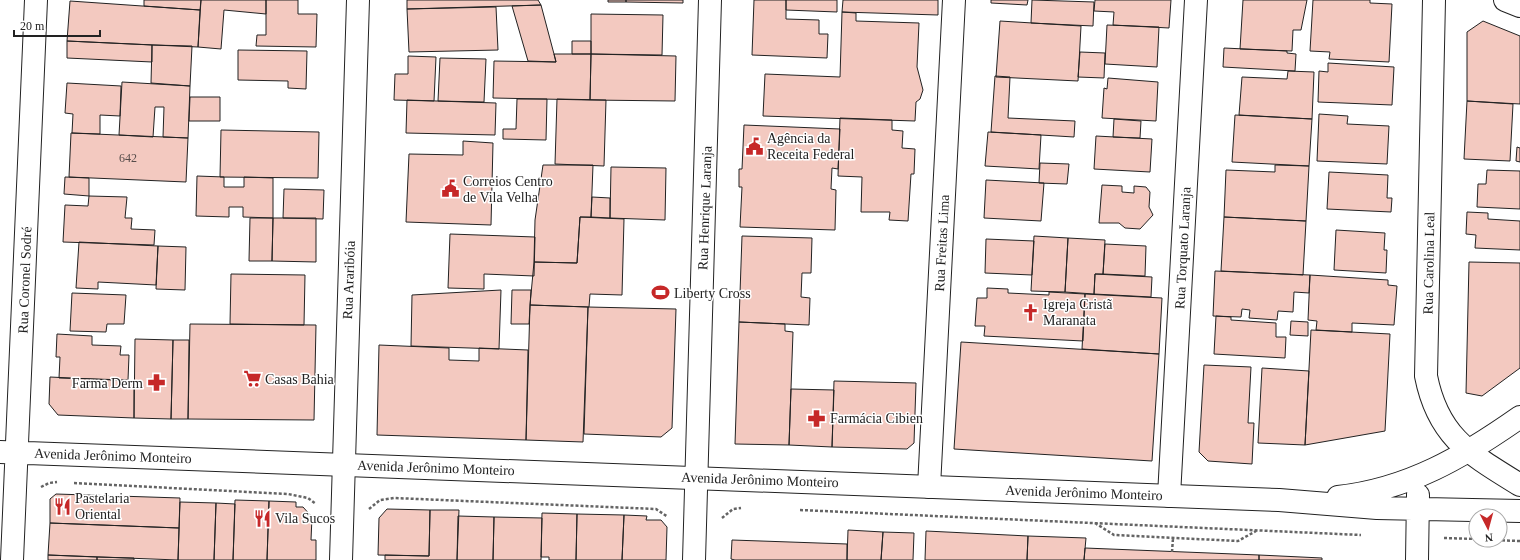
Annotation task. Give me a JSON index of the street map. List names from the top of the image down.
{
  "streets": {
    "street": [
      "Rua Henrique Laranja",
      "Rua Freitas Lima",
      "Rua Torquato Laranja",
      "Rua Carolina Leal",
      "Rua Coronel Sodré",
      "Rua Araribóia",
      "Avenida Jerônimo Monteiro"
    ]
  },
  "crossings": [
    ["Rua Henrique Laranja", "Avenida Jerônimo Monteiro"],
    ["Rua Freitas Lima", "Avenida Jerônimo Monteiro"],
    ["Rua Torquato Laranja", "Avenida Jerônimo Monteiro"],
    ["Rua Coronel Sodré", "Avenida Jerônimo Monteiro"],
    ["Rua Araribóia", "Avenida Jerônimo Monteiro"]
  ],
  "places": {
    "public building": ["Agência da Receita Federal", "Correios Centro de Vila Velha"],
    "sports": ["Liberty Cross"],
    "church": ["Igreja Cristã Maranata"],
    "supermarket": ["Casas Bahia"],
    "pharmacy": ["Farma Derm", "Farmácia Cibien"],
    "restaurant": ["Pastelaria Oriental", "Vila Sucos"]
  },
  "house_numbers": ["642"],
  "scale_bar": "20 m",
  "north": "bottom"
}
